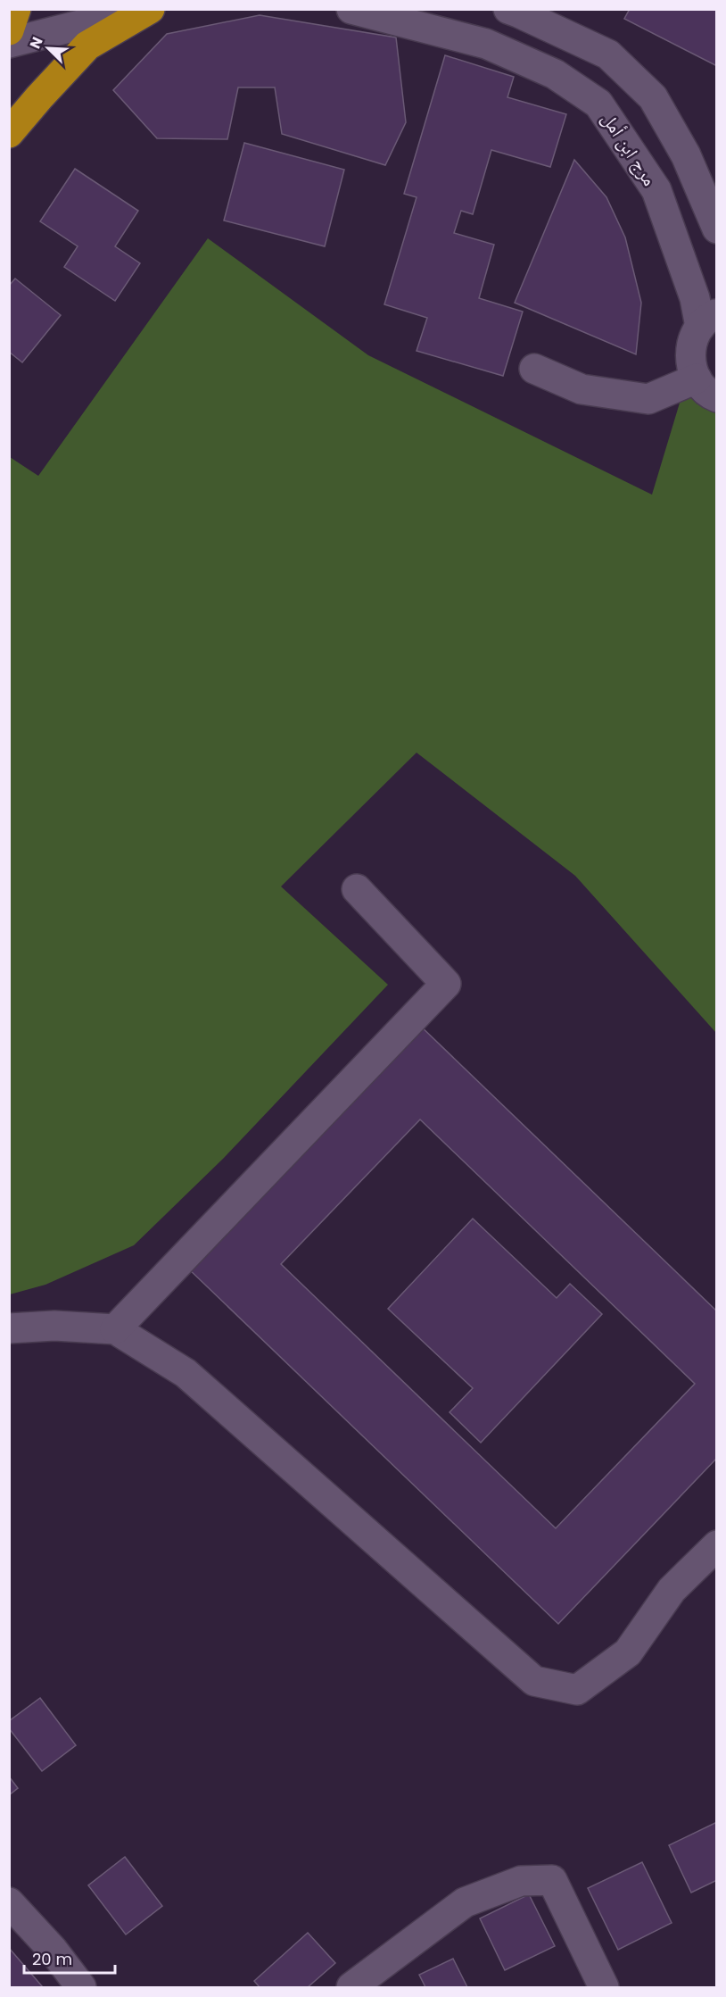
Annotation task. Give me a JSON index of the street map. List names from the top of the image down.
{
  "streets": {
    "street": ["مرج ابن أمل"]
  },
  "scale_bar": "20 m",
  "north": "top left"
}
